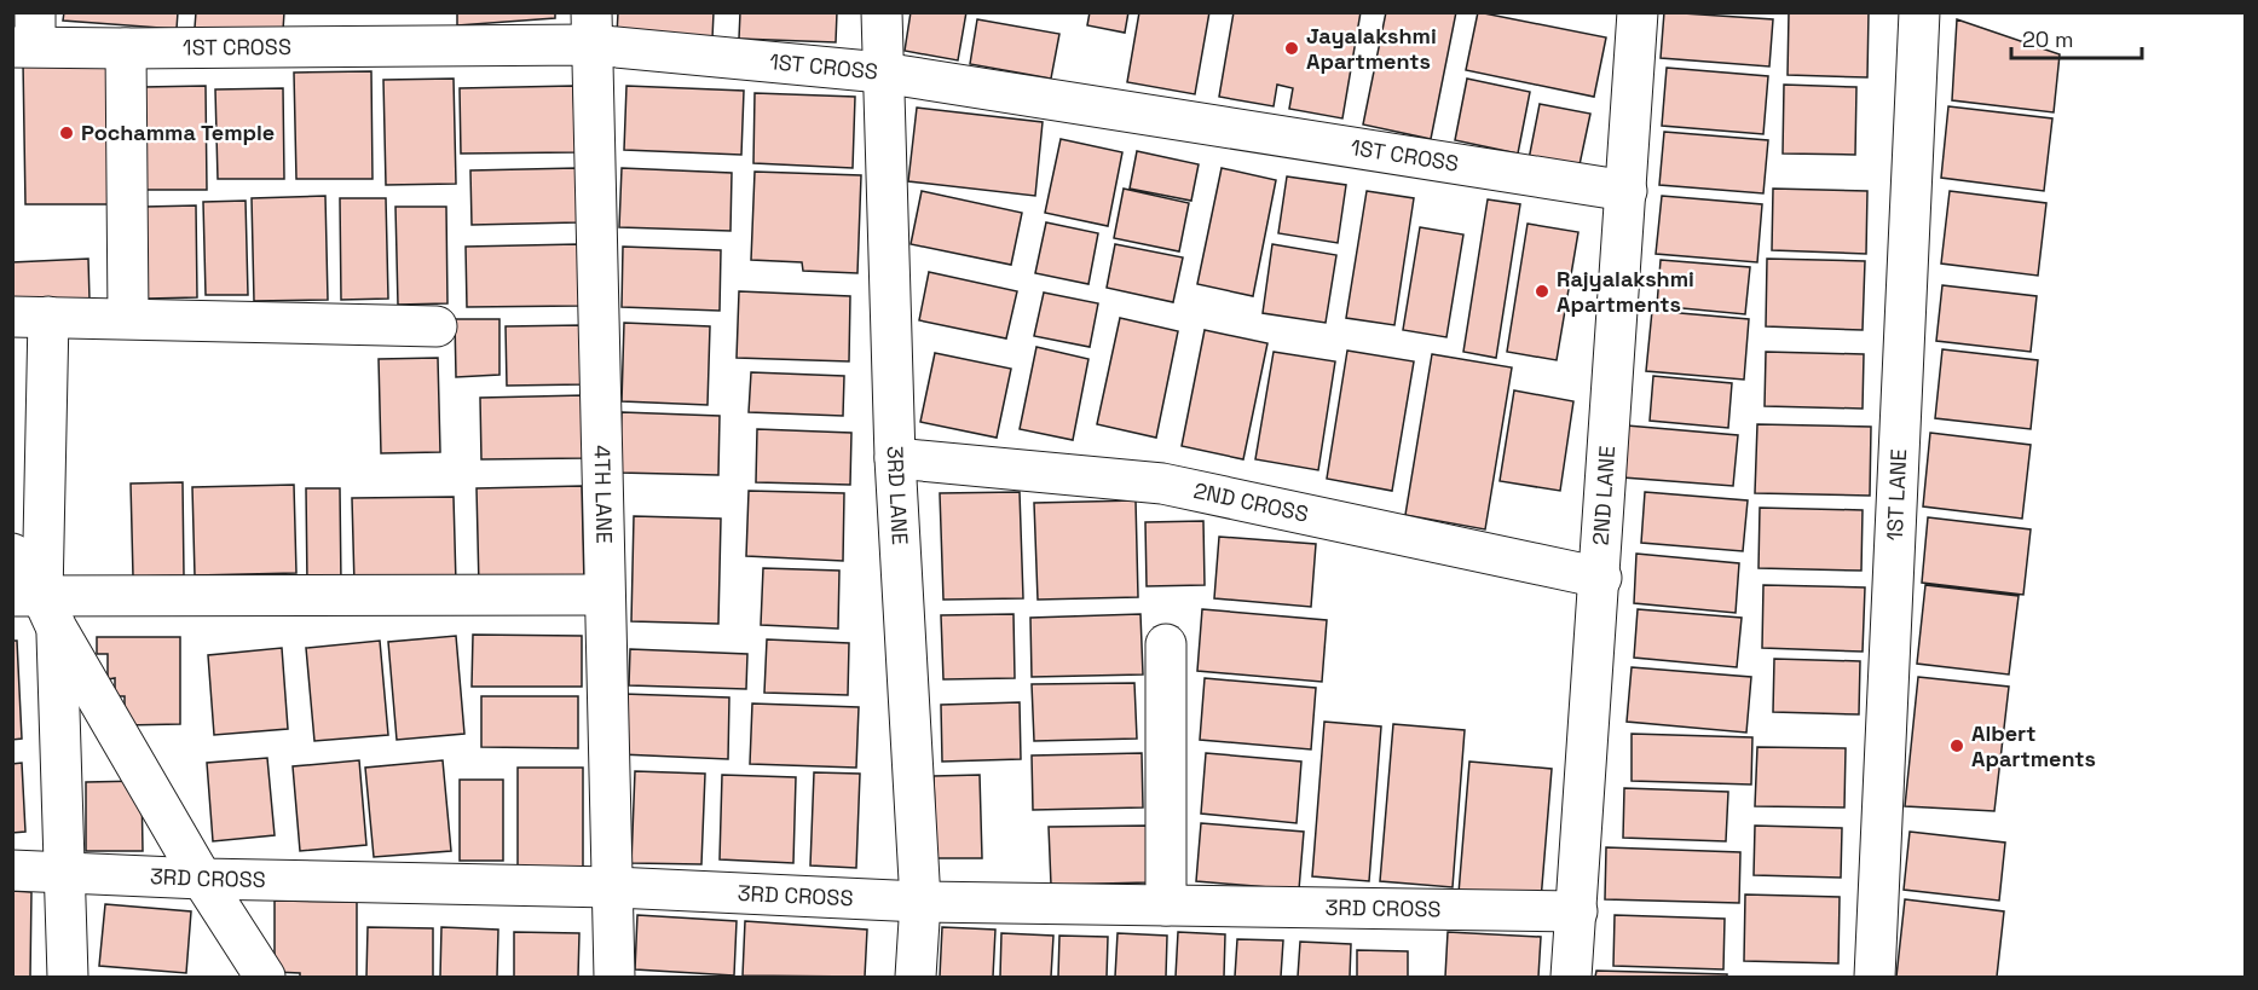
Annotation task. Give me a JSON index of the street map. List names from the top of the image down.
{
  "streets": {
    "street": [
      "1ST CROSS",
      "4TH LANE",
      "3RD LANE",
      "2ND LANE",
      "1ST LANE",
      "2ND CROSS",
      "3RD CROSS"
    ]
  },
  "crossings": [
    ["1ST CROSS", "4TH LANE"],
    ["1ST CROSS", "3RD LANE"],
    ["1ST CROSS", "2ND LANE"],
    ["4TH LANE", "3RD CROSS"],
    ["3RD LANE", "2ND CROSS"],
    ["3RD LANE", "3RD CROSS"],
    ["2ND LANE", "2ND CROSS"],
    ["2ND LANE", "3RD CROSS"]
  ],
  "places": [
    "Jayalakshmi Apartments",
    "Pochamma Temple",
    "Rajyalakshmi Apartments",
    "Albert Apartments"
  ],
  "scale_bar": "20 m"
}
